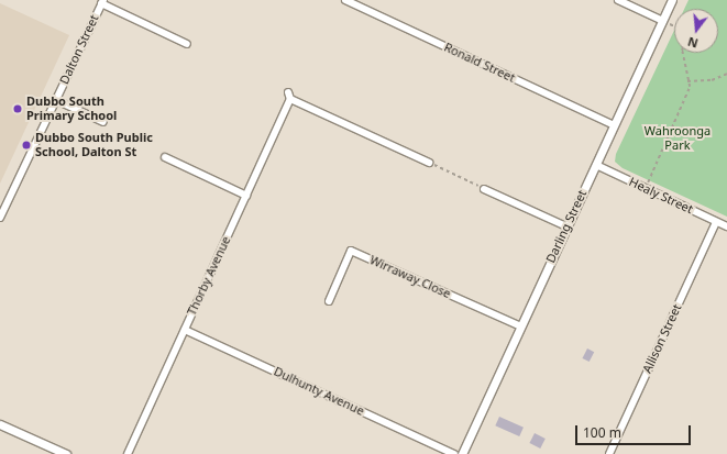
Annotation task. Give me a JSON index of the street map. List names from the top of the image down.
{
  "streets": {
    "street": [
      "Dalton Street",
      "Ronald Street",
      "Healy Street",
      "Darling Street",
      "Thorby Avenue",
      "Wirraway Close",
      "Allison Street",
      "Dulhunty Avenue"
    ]
  },
  "crossings": [
    ["Ronald Street", "Darling Street"],
    ["Healy Street", "Darling Street"],
    ["Healy Street", "Allison Street"],
    ["Darling Street", "Wirraway Close"],
    ["Thorby Avenue", "Dulhunty Avenue"]
  ],
  "parks": ["Wahroonga Park"],
  "places": ["Dubbo South Primary School", "Dubbo South Public School, Dalton St"],
  "scale_bar": "100 m",
  "north": "bottom"
}
